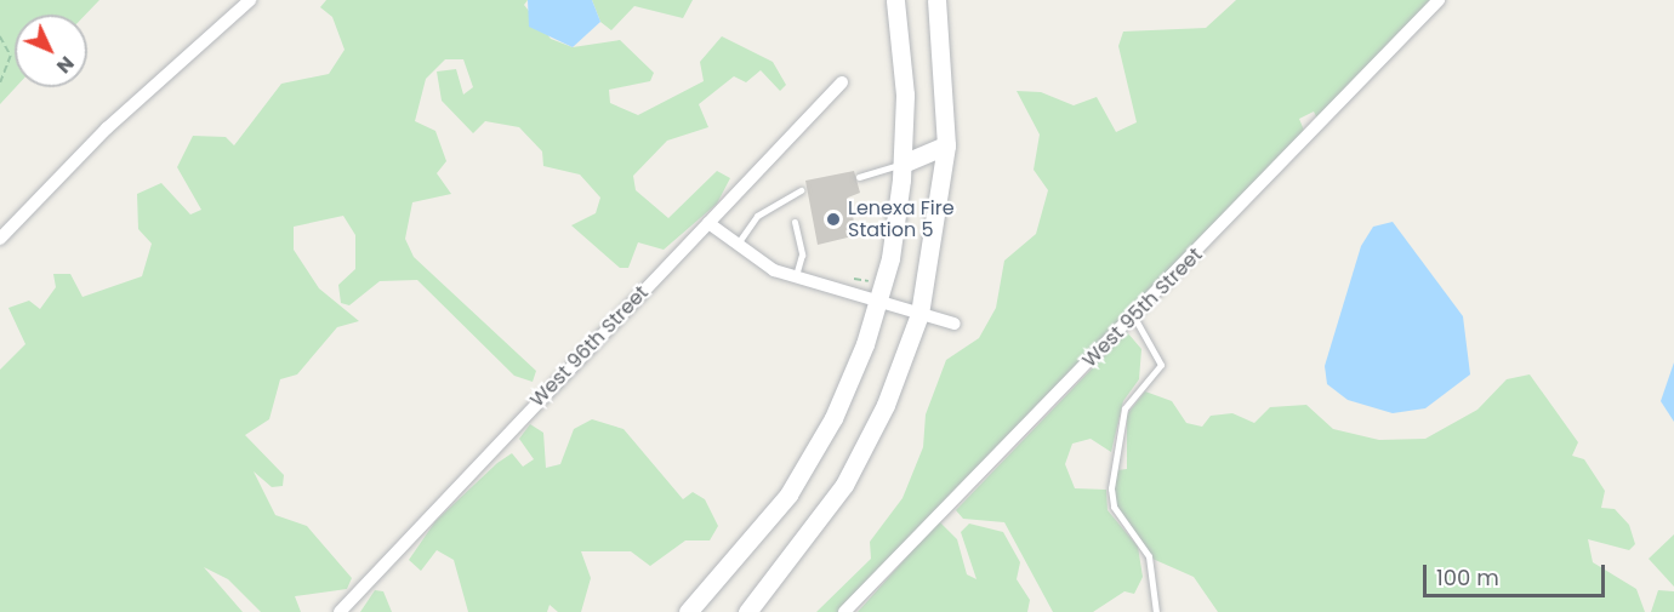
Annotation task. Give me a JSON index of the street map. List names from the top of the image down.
{
  "streets": {
    "street": ["West 95th Street", "West 96th Street"]
  },
  "places": ["Lenexa Fire Station 5"],
  "scale_bar": "100 m",
  "north": "bottom right"
}
